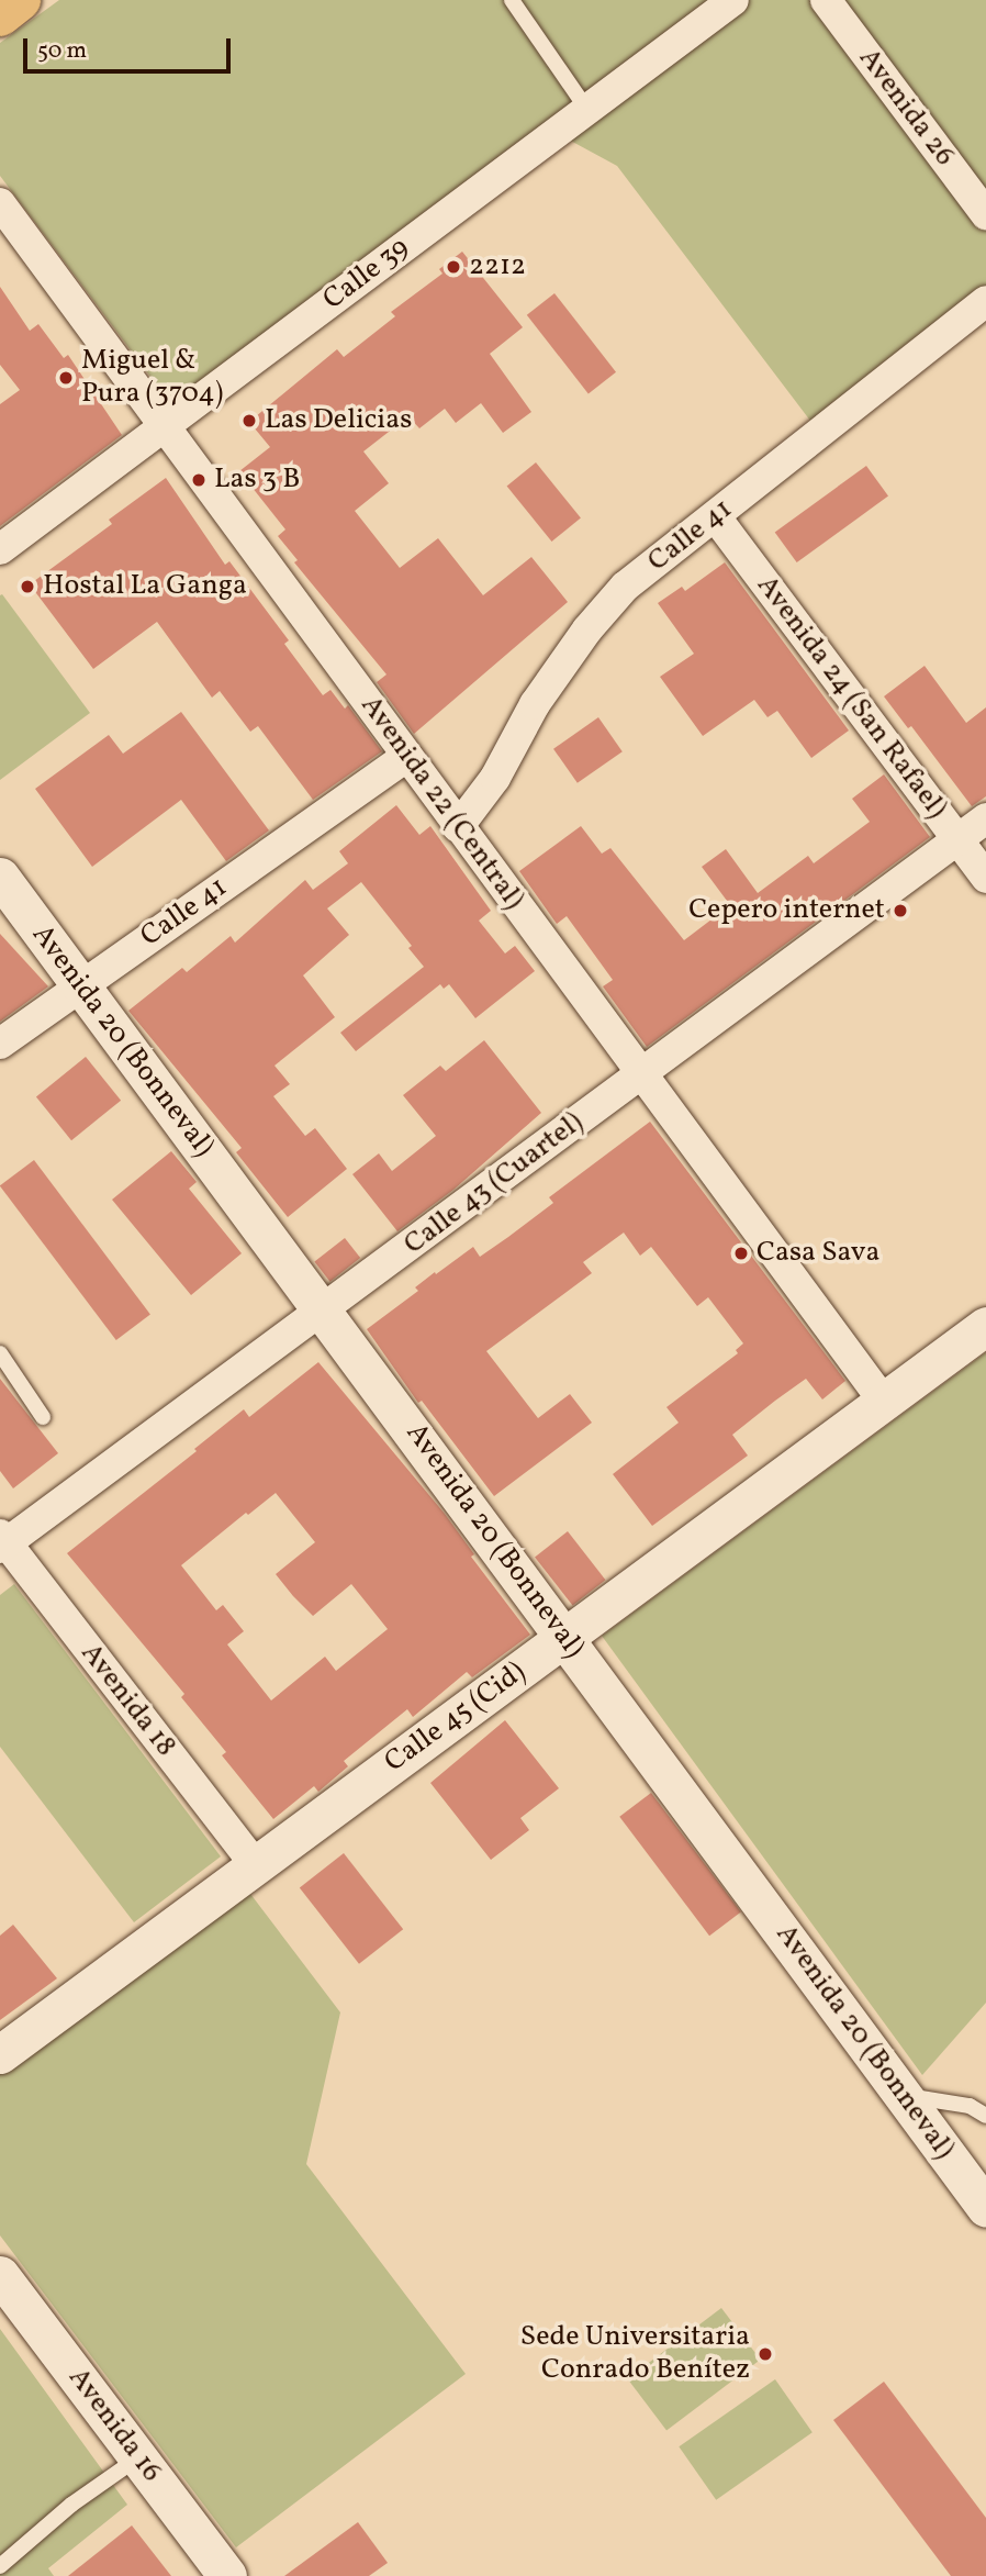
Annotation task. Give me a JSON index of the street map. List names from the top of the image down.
{
  "streets": {
    "street": [
      "Avenida 26",
      "Calle 39",
      "Calle 41",
      "Avenida 24 (San Rafael)",
      "Avenida 22 (Central)",
      "Avenida 20 (Bonneval)",
      "Calle 43 (Cuartel)",
      "Avenida 18",
      "Calle 45 (Cid)",
      "Avenida 16"
    ]
  },
  "crossings": [
    ["Calle 39", "Avenida 22 (Central)"],
    ["Calle 41", "Avenida 24 (San Rafael)"],
    ["Calle 41", "Avenida 22 (Central)"],
    ["Calle 41", "Avenida 20 (Bonneval)"],
    ["Avenida 24 (San Rafael)", "Calle 43 (Cuartel)"],
    ["Avenida 22 (Central)", "Calle 43 (Cuartel)"],
    ["Avenida 22 (Central)", "Calle 45 (Cid)"],
    ["Avenida 20 (Bonneval)", "Calle 43 (Cuartel)"],
    ["Avenida 20 (Bonneval)", "Calle 45 (Cid)"],
    ["Calle 43 (Cuartel)", "Avenida 18"],
    ["Avenida 18", "Calle 45 (Cid)"]
  ],
  "places": [
    "2212",
    "Miguel & Pura (3704)",
    "Las Delicias",
    "Las 3 B",
    "Hostal La Ganga",
    "Cepero internet",
    "Casa Sava",
    "Sede Universitaria Conrado Benítez"
  ],
  "scale_bar": "50 m"
}
